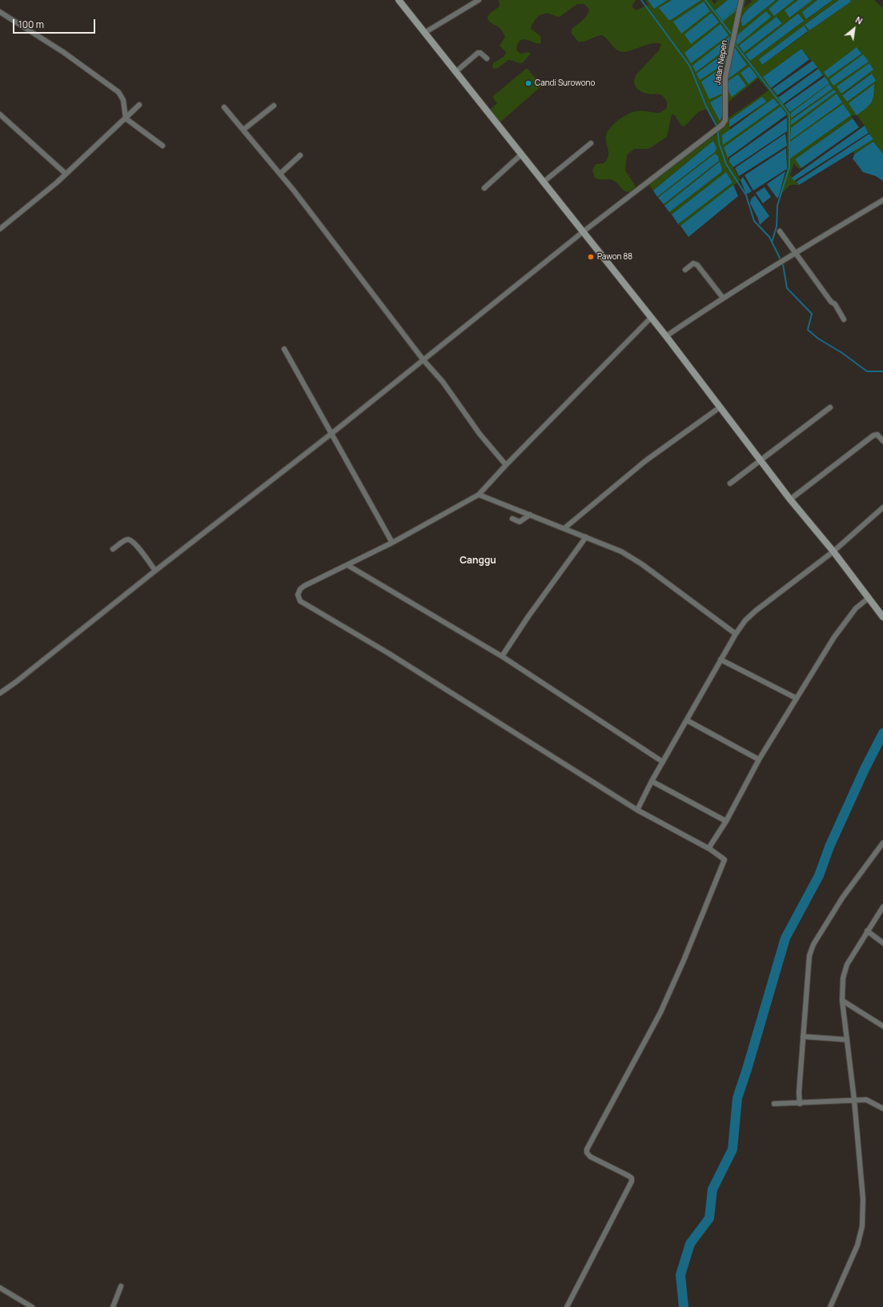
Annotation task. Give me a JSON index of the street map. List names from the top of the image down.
{
  "streets": {
    "street": ["Jalan Nepen"]
  },
  "districts": ["Canggu"],
  "places": ["Candi Surowono", "Pawon 88"],
  "scale_bar": "100 m",
  "north": "top right"
}
